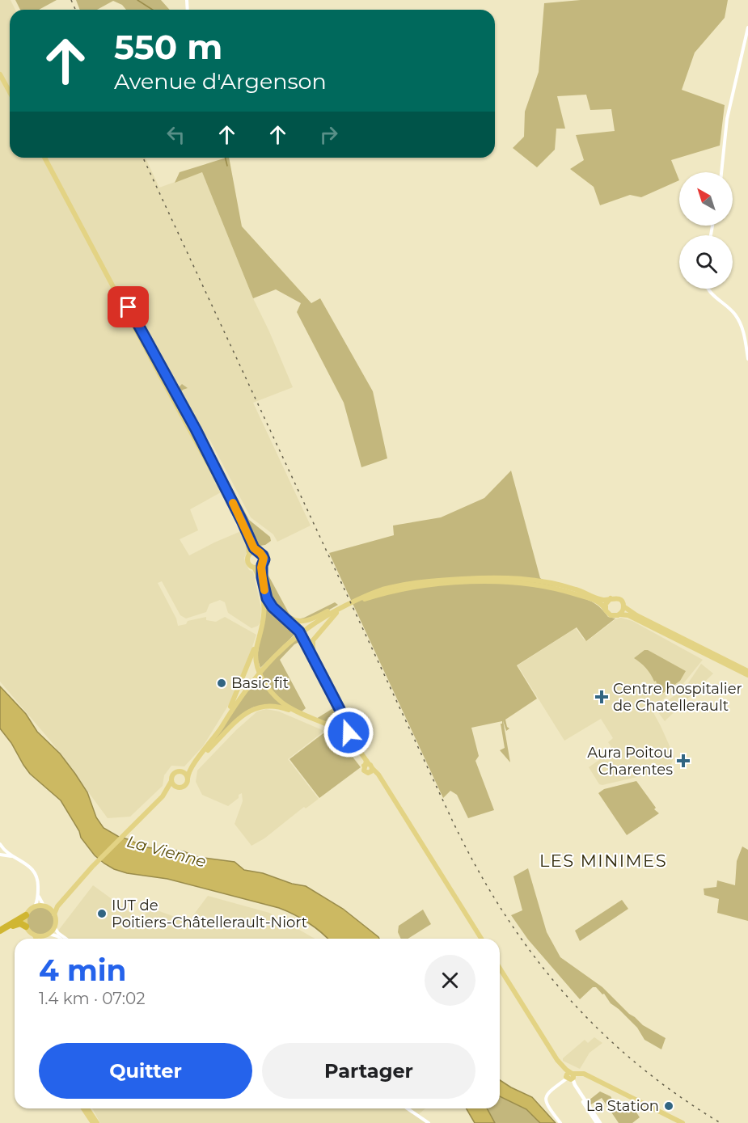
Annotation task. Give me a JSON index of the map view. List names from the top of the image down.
{
  "districts": ["LES MINIMES"],
  "water": ["La Vienne"],
  "places": {
    "other": ["Basic fit", "IUT de Poitiers-Châtellerault-Niort", "La Station"],
    "health": ["Centre hospitalier de Chatellerault", "Aura Poitou Charentes"]
  },
  "north": "top left",
  "page": {
    "turn": ["550 m", "Avenue d'Argenson"],
    "heading": ["4 min", "1.4 km · 07:02"],
    "buttons": ["Quitter", "Partager"]
  }
}
